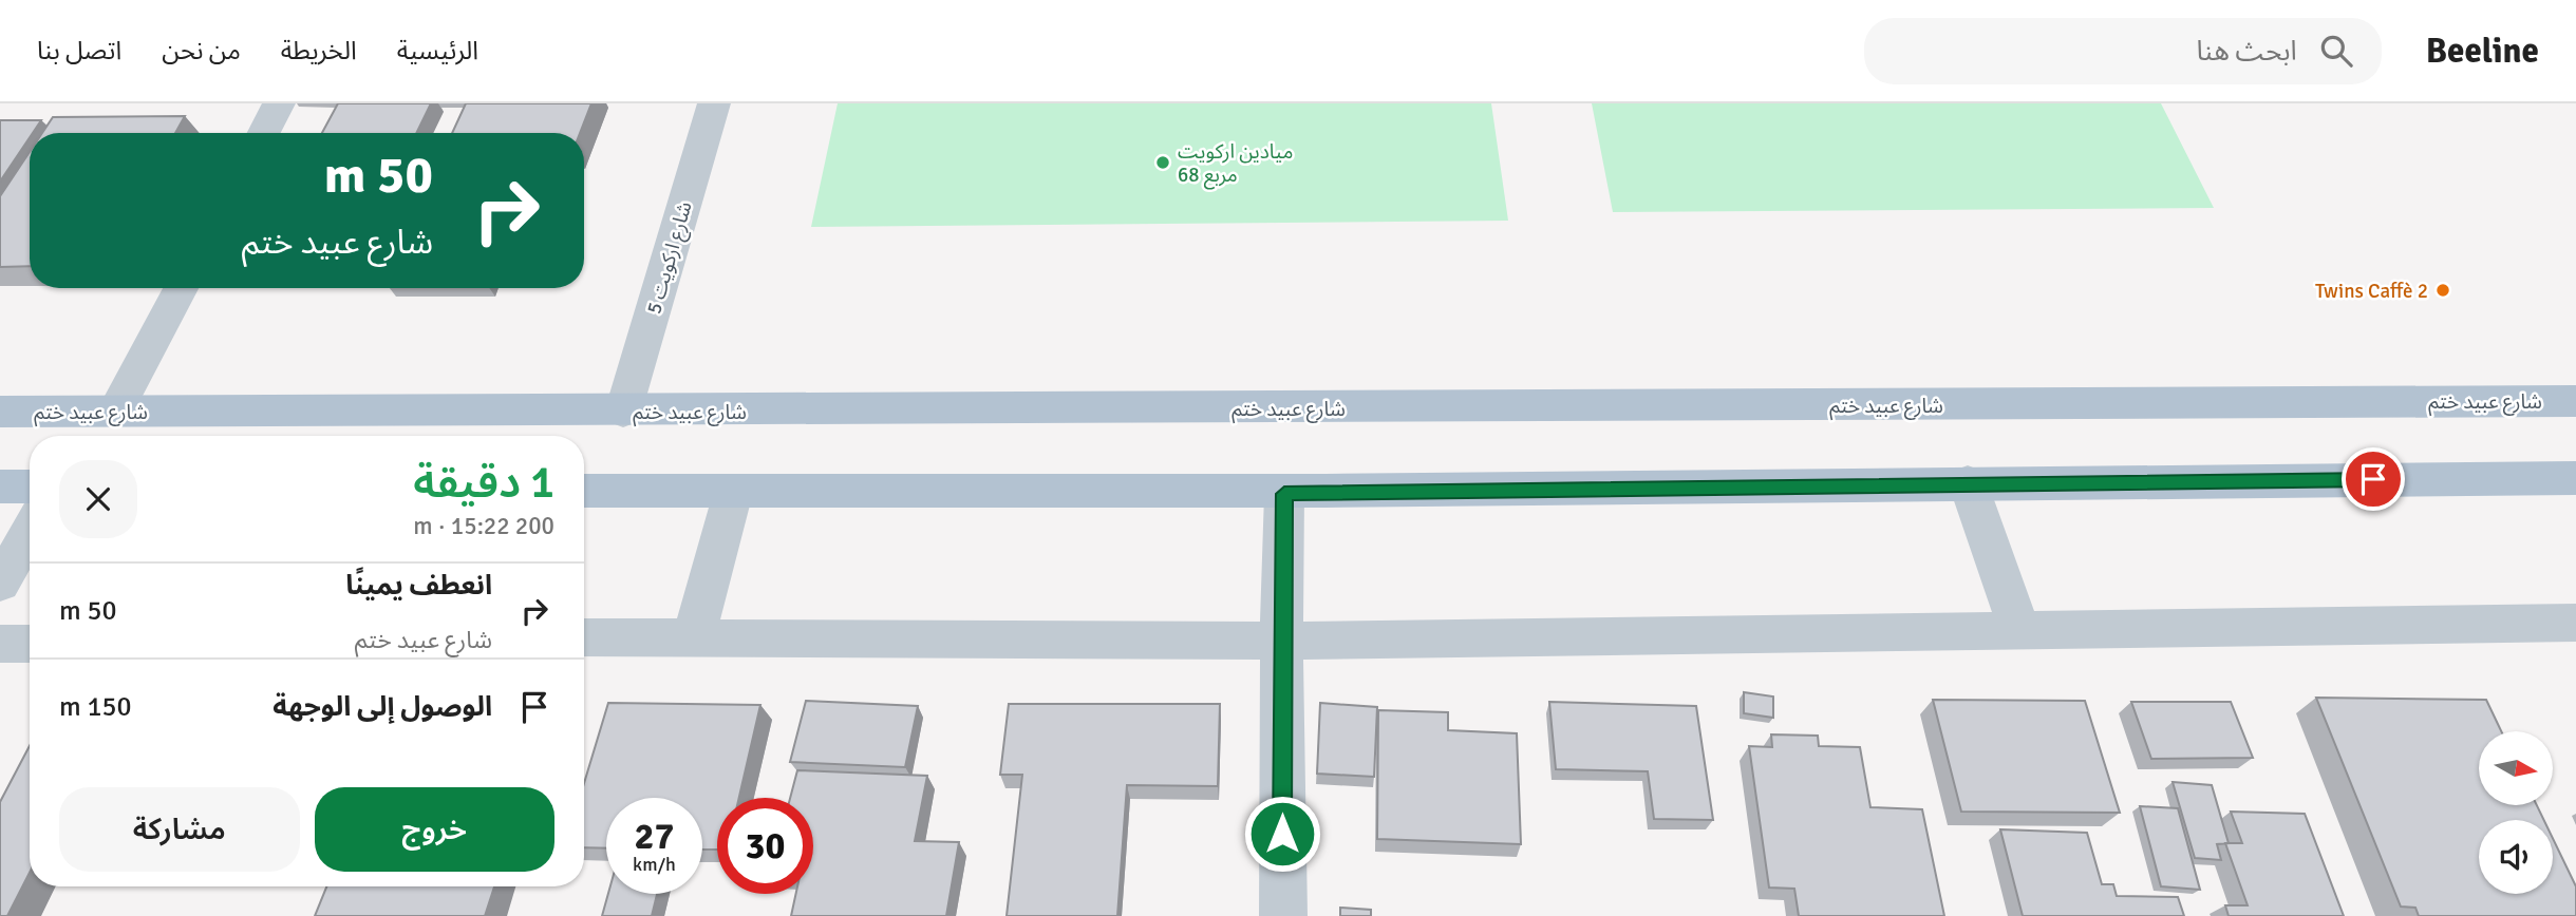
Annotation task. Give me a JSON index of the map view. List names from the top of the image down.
{
  "streets": {
    "main road": ["شارع عبيد ختم"],
    "street": ["شارع اركويت 5"]
  },
  "crossings": [
    ["شارع اركويت 5", "شارع عبيد ختم"]
  ],
  "places": ["ميادين اركويت مربع 68", "Twins Caffè 2"],
  "north": "right",
  "page": {
    "header": "Beeline",
    "search": "ابحث هنا",
    "nav": [
      "الرئيسية",
      "الخريطة",
      "من نحن",
      "اتصل بنا"
    ],
    "turn": ["50 m", "شارع عبيد ختم"],
    "heading": ["1 دقيقة", "200 m · 15:22"],
    "list": [
      {
        "name": "انعطف يمينًا",
        "note": "شارع عبيد ختم",
        "value": "50 m"
      },
      {
        "name": "الوصول إلى الوجهة",
        "value": "150 m"
      }
    ],
    "buttons": ["خروج", "مشاركة"],
    "speed": "27 km/h",
    "limit": "30"
  }
}
